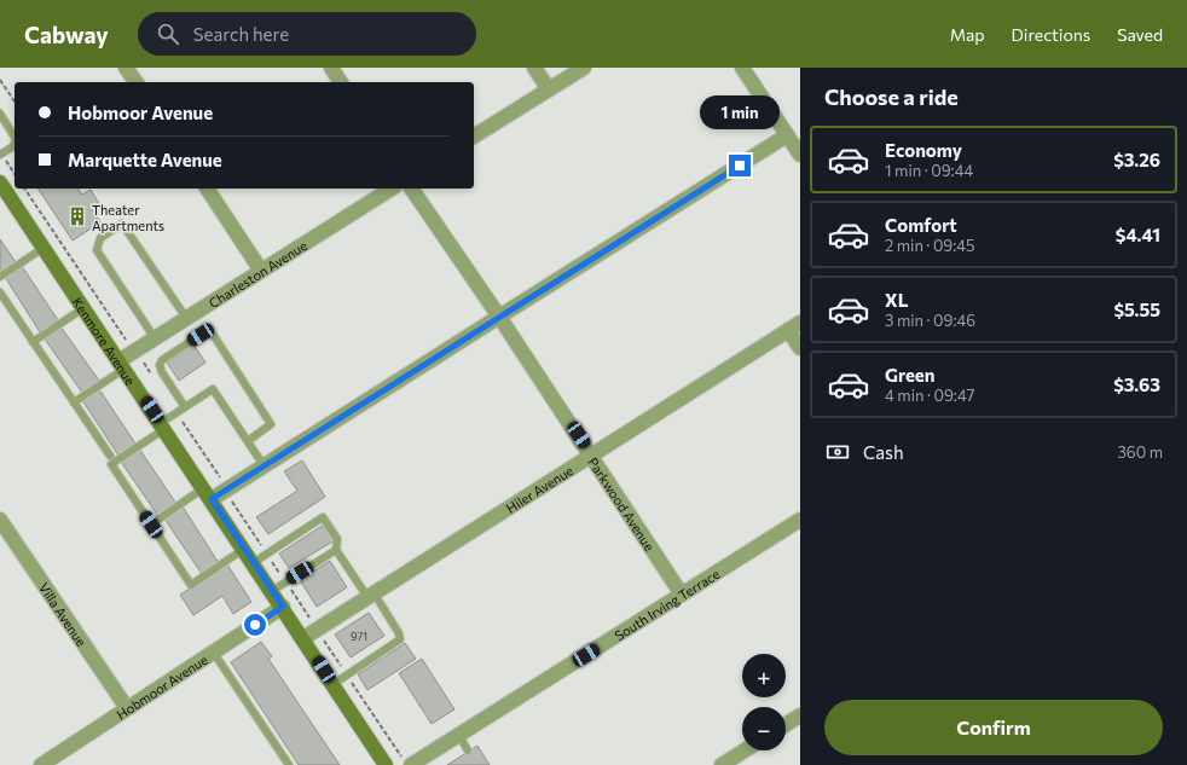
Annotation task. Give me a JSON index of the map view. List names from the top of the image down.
{
  "streets": {
    "main road": ["Kenmore Avenue"],
    "street": [
      "Charleston Avenue",
      "Hiler Avenue",
      "Parkwood Avenue",
      "South Irving Terrace",
      "Villa Avenue",
      "Hobmoor Avenue"
    ]
  },
  "crossings": [
    ["Charleston Avenue", "Kenmore Avenue"],
    ["Kenmore Avenue", "Hiler Avenue"],
    ["Kenmore Avenue", "Hobmoor Avenue"],
    ["Hiler Avenue", "Parkwood Avenue"],
    ["Parkwood Avenue", "South Irving Terrace"],
    ["Villa Avenue", "Hobmoor Avenue"]
  ],
  "places": {
    "building": ["Theater Apartments"]
  },
  "house_numbers": ["971"],
  "page": {
    "header": "Cabway",
    "search": "Search here",
    "nav": ["Map", "Directions", "Saved"],
    "heading": "Choose a ride",
    "banner": ["Hobmoor Avenue", "Marquette Avenue"],
    "bubble": "1 min",
    "list": [
      {
        "name": "Economy",
        "note": "1 min · 09:44",
        "value": "$3.26"
      },
      {
        "name": "Comfort",
        "note": "2 min · 09:45",
        "value": "$4.41"
      },
      {
        "name": "XL",
        "note": "3 min · 09:46",
        "value": "$5.55"
      },
      {
        "name": "Green",
        "note": "4 min · 09:47",
        "value": "$3.63"
      }
    ],
    "pay": ["Cash", "360 m"],
    "map_buttons": ["+", "−"],
    "buttons": "Confirm"
  }
}
